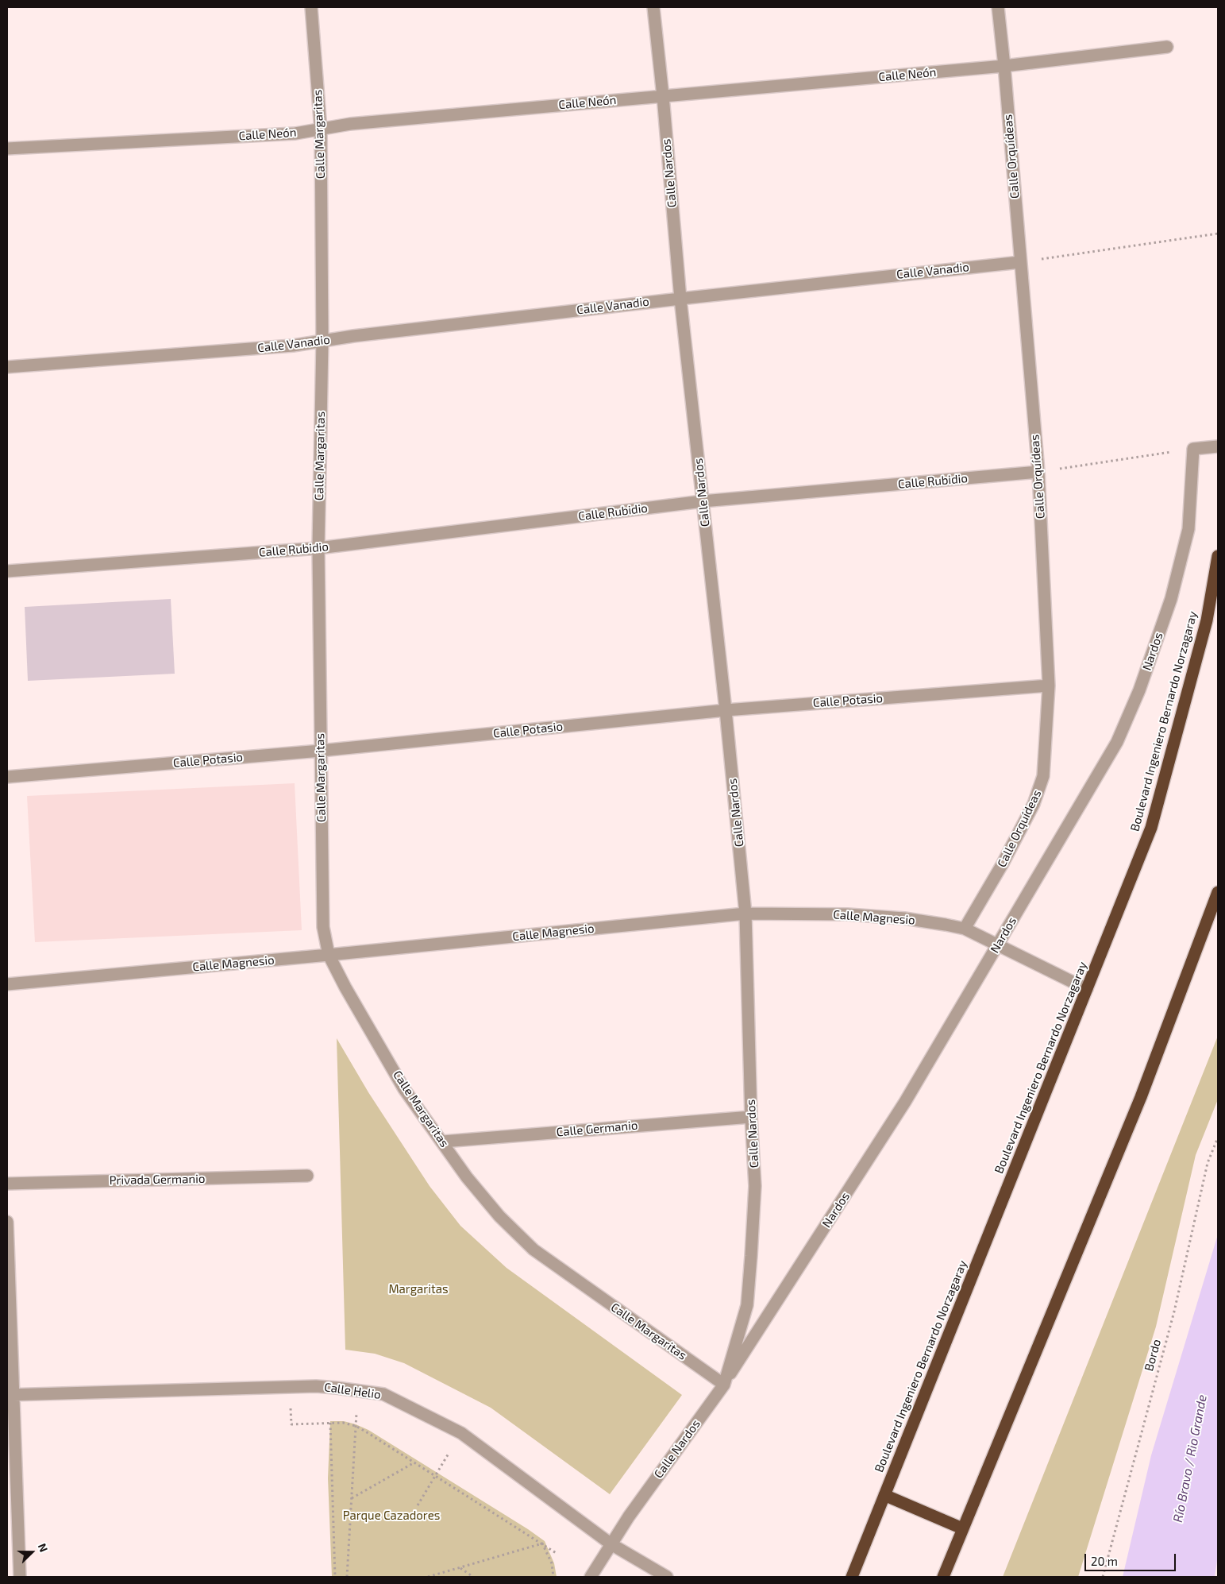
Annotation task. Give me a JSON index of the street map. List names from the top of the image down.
{
  "streets": {
    "highway": ["Boulevard Ingeniero Bernardo Norzagaray"],
    "street": [
      "Calle Neón",
      "Calle Margaritas",
      "Calle Orquídeas",
      "Calle Nardos",
      "Calle Vanadio",
      "Calle Rubidio",
      "Nardos",
      "Calle Potasio",
      "Calle Magnesio",
      "Calle Germanio",
      "Privada Germanio",
      "Calle Helio"
    ],
    "path": ["Bordo"]
  },
  "crossings": [
    ["Calle Neón", "Calle Margaritas"],
    ["Calle Neón", "Calle Orquídeas"],
    ["Calle Neón", "Calle Nardos"],
    ["Calle Margaritas", "Calle Nardos"],
    ["Calle Margaritas", "Calle Vanadio"],
    ["Calle Margaritas", "Calle Rubidio"],
    ["Calle Margaritas", "Nardos"],
    ["Calle Margaritas", "Calle Potasio"],
    ["Calle Margaritas", "Calle Magnesio"],
    ["Calle Margaritas", "Calle Germanio"],
    ["Calle Orquídeas", "Calle Vanadio"],
    ["Calle Orquídeas", "Calle Rubidio"],
    ["Calle Orquídeas", "Calle Potasio"],
    ["Calle Orquídeas", "Calle Magnesio"],
    ["Calle Nardos", "Calle Vanadio"],
    ["Calle Nardos", "Calle Rubidio"],
    ["Calle Nardos", "Nardos"],
    ["Calle Nardos", "Calle Potasio"],
    ["Calle Nardos", "Calle Magnesio"],
    ["Calle Nardos", "Calle Germanio"],
    ["Calle Nardos", "Calle Helio"],
    ["Nardos", "Calle Magnesio"],
    ["Boulevard Ingeniero Bernardo Norzagaray", "Calle Magnesio"]
  ],
  "water": ["Río Bravo / Rio Grande"],
  "parks": ["Margaritas", "Parque Cazadores"],
  "scale_bar": "20 m",
  "north": "right"
}
